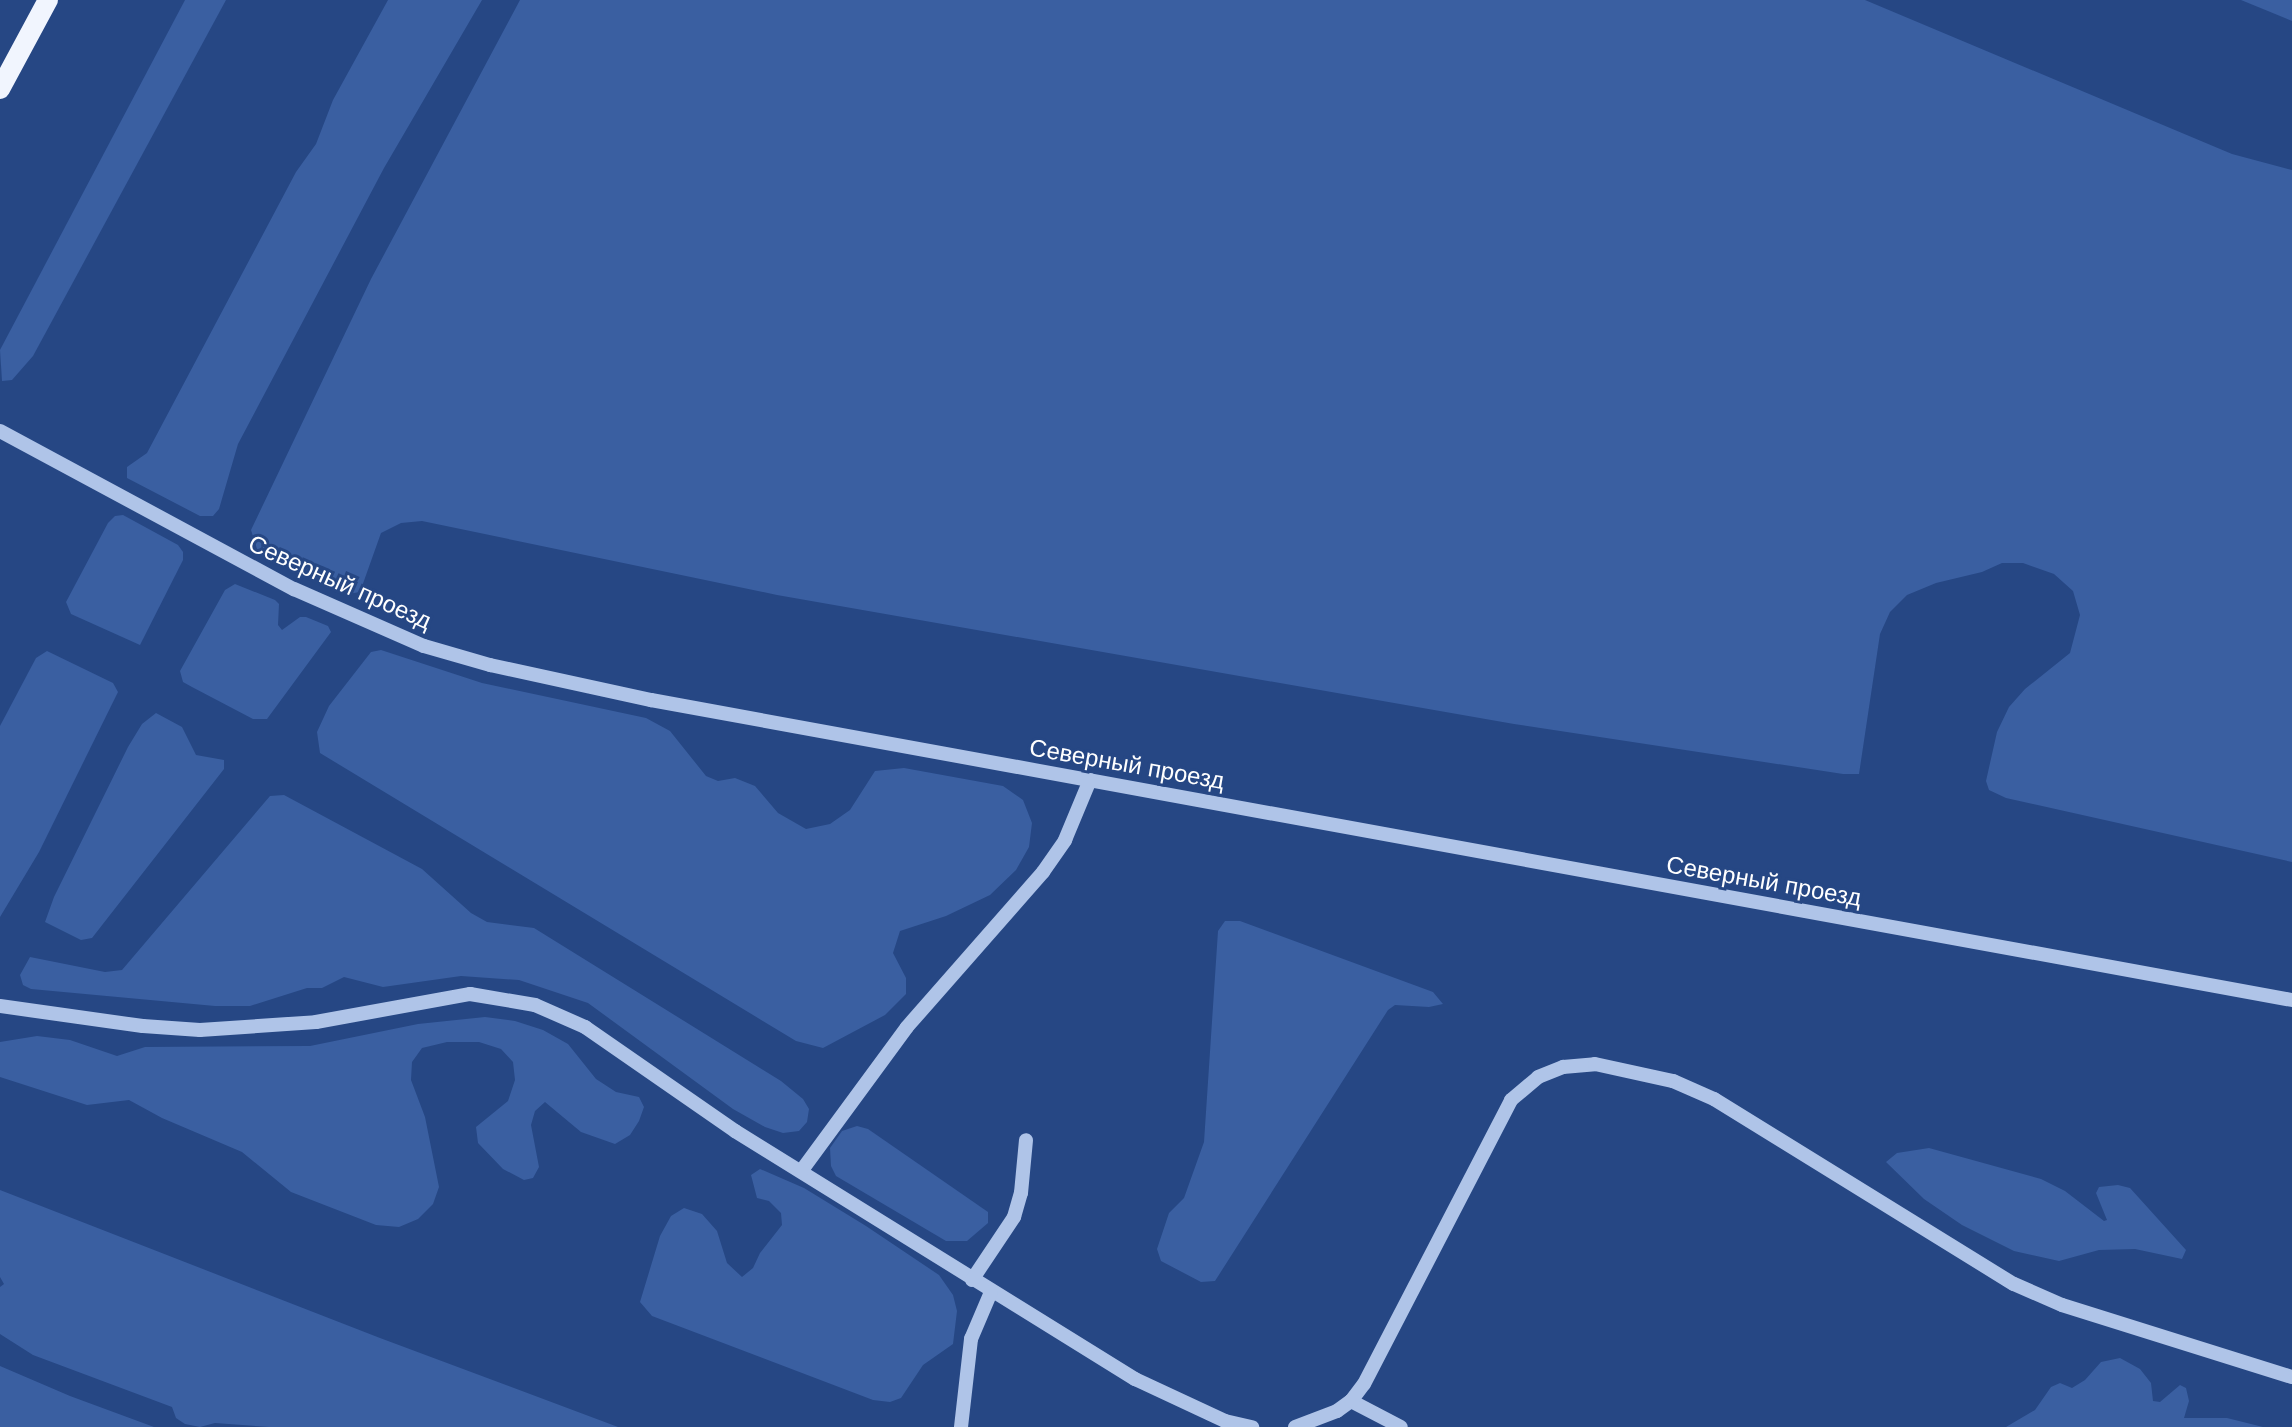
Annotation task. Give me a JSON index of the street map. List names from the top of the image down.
{
  "streets": {
    "street": ["Северный проезд"]
  }
}
